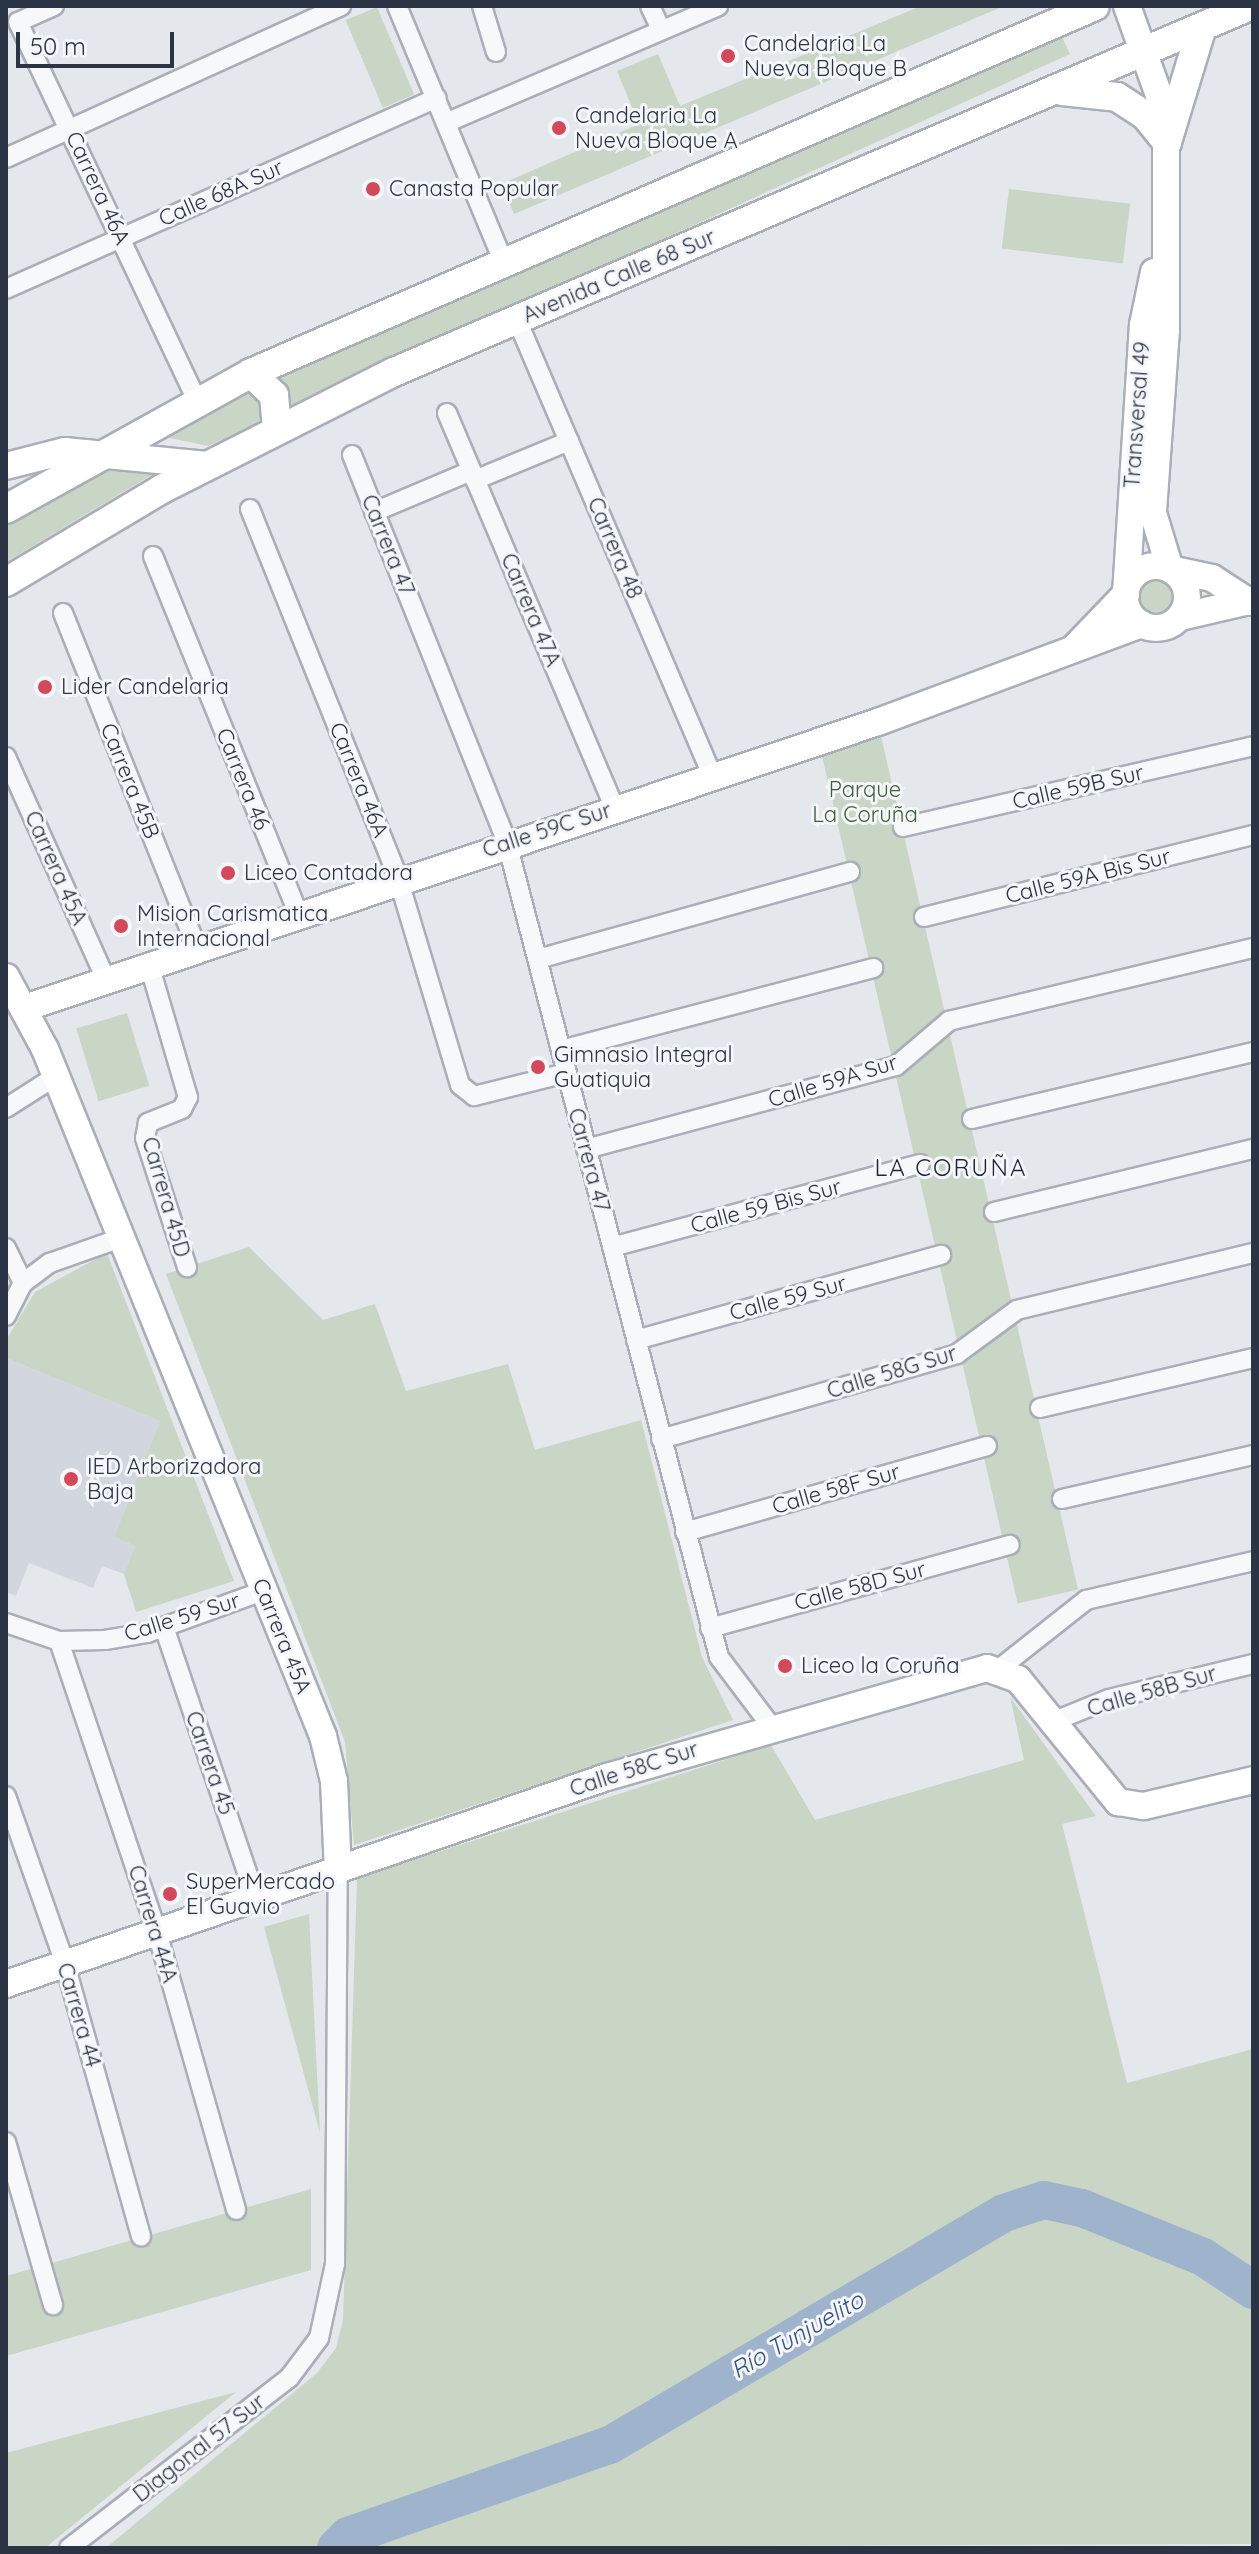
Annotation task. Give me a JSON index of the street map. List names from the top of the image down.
{
  "streets": {
    "main road": ["Avenida Calle 68 Sur"],
    "street": [
      "Carrera 46A",
      "Calle 68A Sur",
      "Transversal 49",
      "Carrera 47",
      "Carrera 48",
      "Carrera 47A",
      "Carrera 46",
      "Carrera 45B",
      "Calle 59B Sur",
      "Calle 59C Sur",
      "Carrera 45A",
      "Calle 59A Bis Sur",
      "Calle 59A Sur",
      "Carrera 45D",
      "Calle 59 Bis Sur",
      "Calle 59 Sur",
      "Calle 58G Sur",
      "Calle 58F Sur",
      "Calle 58D Sur",
      "Calle 58B Sur",
      "Carrera 45",
      "Calle 58C Sur",
      "Carrera 44A",
      "Carrera 44",
      "Diagonal 57 Sur"
    ]
  },
  "crossings": [
    ["Carrera 46A", "Calle 68A Sur"],
    ["Carrera 46A", "Carrera 47"],
    ["Carrera 46A", "Calle 59C Sur"],
    ["Avenida Calle 68 Sur", "Transversal 49"],
    ["Avenida Calle 68 Sur", "Carrera 48"],
    ["Transversal 49", "Calle 59C Sur"],
    ["Carrera 47", "Calle 59C Sur"],
    ["Carrera 47", "Calle 59A Sur"],
    ["Carrera 47", "Calle 59 Bis Sur"],
    ["Carrera 47", "Calle 59 Sur"],
    ["Carrera 47", "Calle 58G Sur"],
    ["Carrera 47", "Calle 58F Sur"],
    ["Carrera 47", "Calle 58D Sur"],
    ["Carrera 47", "Calle 58C Sur"],
    ["Carrera 48", "Calle 59C Sur"],
    ["Carrera 47A", "Calle 59C Sur"],
    ["Carrera 46", "Calle 59C Sur"],
    ["Carrera 45B", "Calle 59C Sur"],
    ["Calle 59C Sur", "Carrera 45A"],
    ["Calle 59C Sur", "Carrera 45D"],
    ["Carrera 45A", "Calle 59 Sur"],
    ["Carrera 45A", "Calle 58C Sur"],
    ["Carrera 45A", "Diagonal 57 Sur"],
    ["Calle 59 Sur", "Carrera 45"],
    ["Calle 59 Sur", "Carrera 44A"],
    ["Carrera 45", "Calle 58C Sur"],
    ["Calle 58C Sur", "Carrera 44A"],
    ["Calle 58C Sur", "Carrera 44"]
  ],
  "districts": ["LA CORUÑA"],
  "water": ["Río Tunjuelito"],
  "parks": ["Parque La Coruña"],
  "places": [
    "Candelaria La Nueva Bloque B",
    "Candelaria La Nueva Bloque A",
    "Canasta Popular",
    "Lider Candelaria",
    "Liceo Contadora",
    "Mision Carismatica Internacional",
    "Gimnasio Integral Guatiquia",
    "IED Arborizadora Baja",
    "Liceo la Coruña",
    "SuperMercado El Guavio"
  ],
  "scale_bar": "50 m"
}
